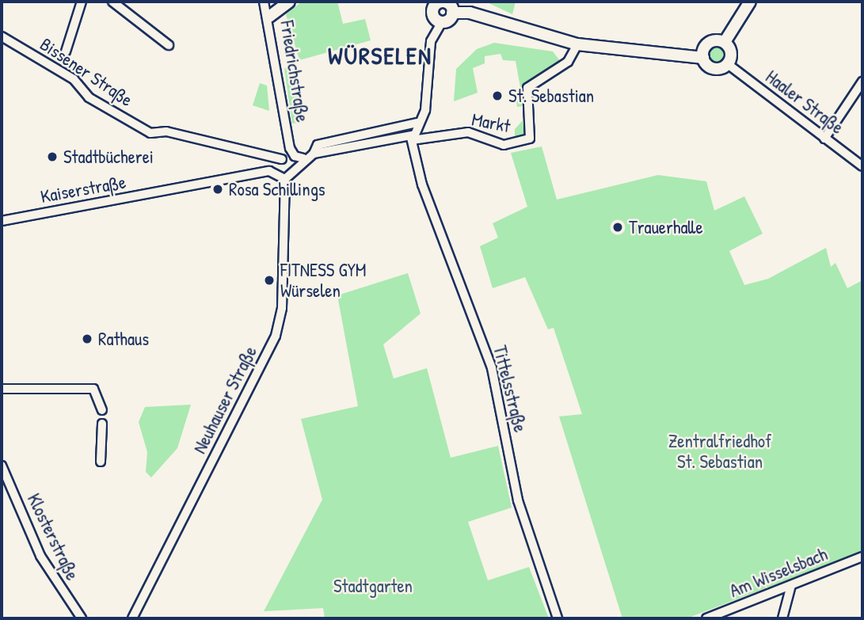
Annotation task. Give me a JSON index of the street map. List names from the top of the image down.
{
  "streets": {
    "street": [
      "Friedrichstraße",
      "Bissener Straße",
      "Haaler Straße",
      "Markt",
      "Kaiserstraße",
      "Tittelsstraße",
      "Neuhauser Straße",
      "Klosterstraße",
      "Am Wisselsbach"
    ]
  },
  "crossings": [
    ["Markt", "Tittelsstraße"],
    ["Markt", "Neuhauser Straße"]
  ],
  "districts": ["WÜRSELEN"],
  "parks": ["Zentralfriedhof St. Sebastian", "Stadtgarten"],
  "places": [
    "St. Sebastian",
    "Stadtbücherei",
    "Rosa Schillings",
    "Trauerhalle",
    "FITNESS GYM Würselen",
    "Rathaus"
  ]
}
